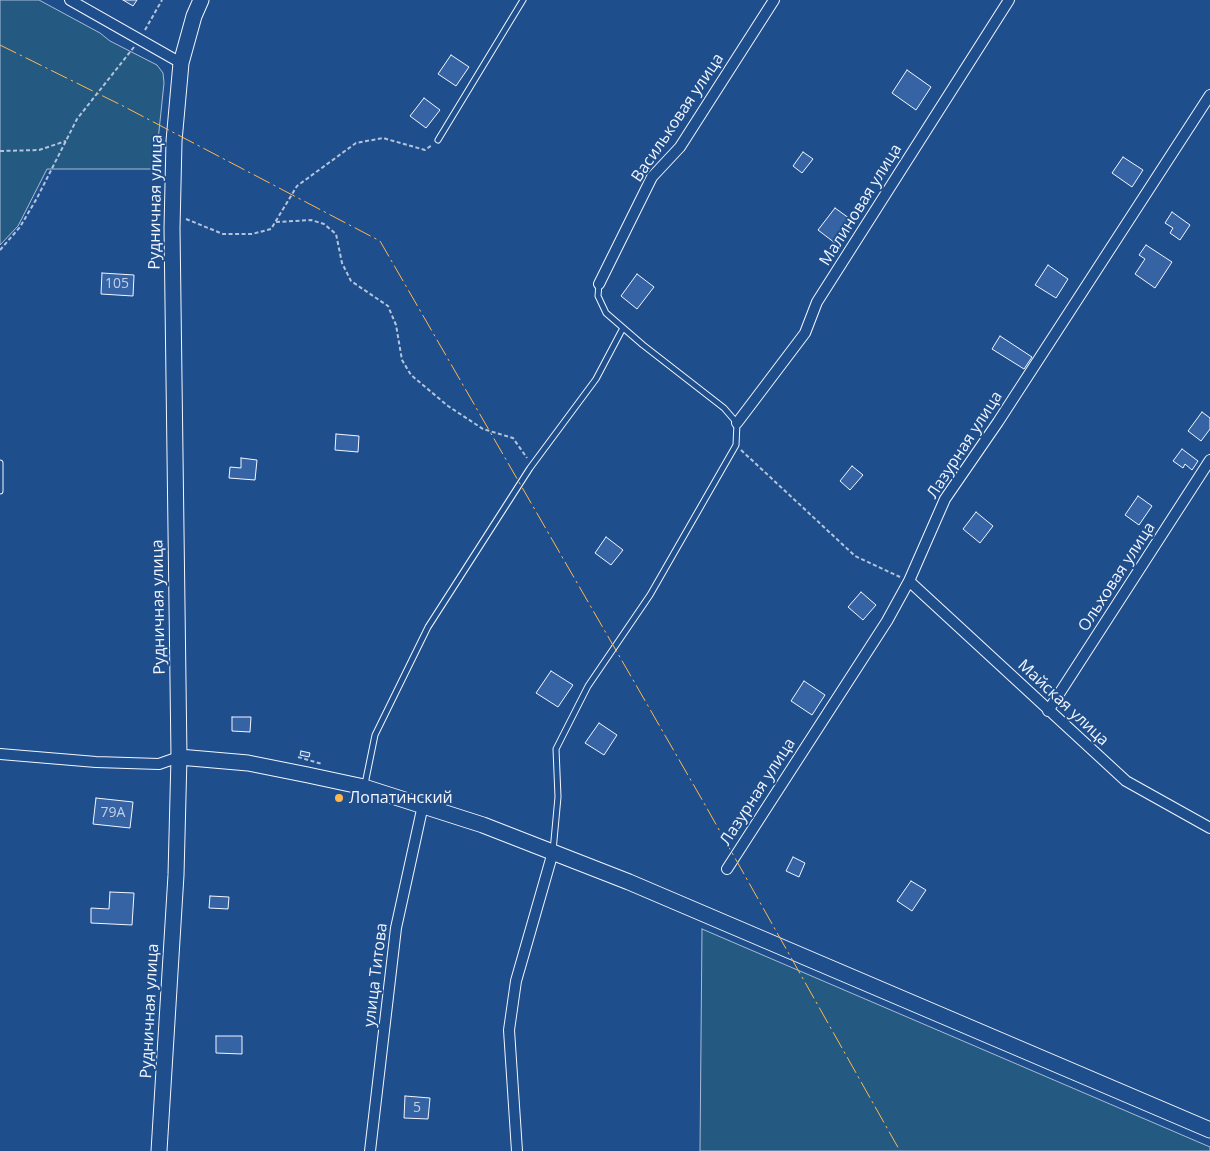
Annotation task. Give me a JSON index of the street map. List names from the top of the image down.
{
  "streets": {
    "main road": ["Рудничная улица"],
    "street": [
      "Васильковая улица",
      "Малиновая улица",
      "Лазурная улица",
      "Ольховая улица",
      "Майская улица",
      "улица Титова"
    ]
  },
  "crossings": [
    ["Лазурная улица", "Майская улица"],
    ["Ольховая улица", "Майская улица"]
  ],
  "places": ["Лопатинский"],
  "house_numbers": ["105", "79А", "5"]
}
